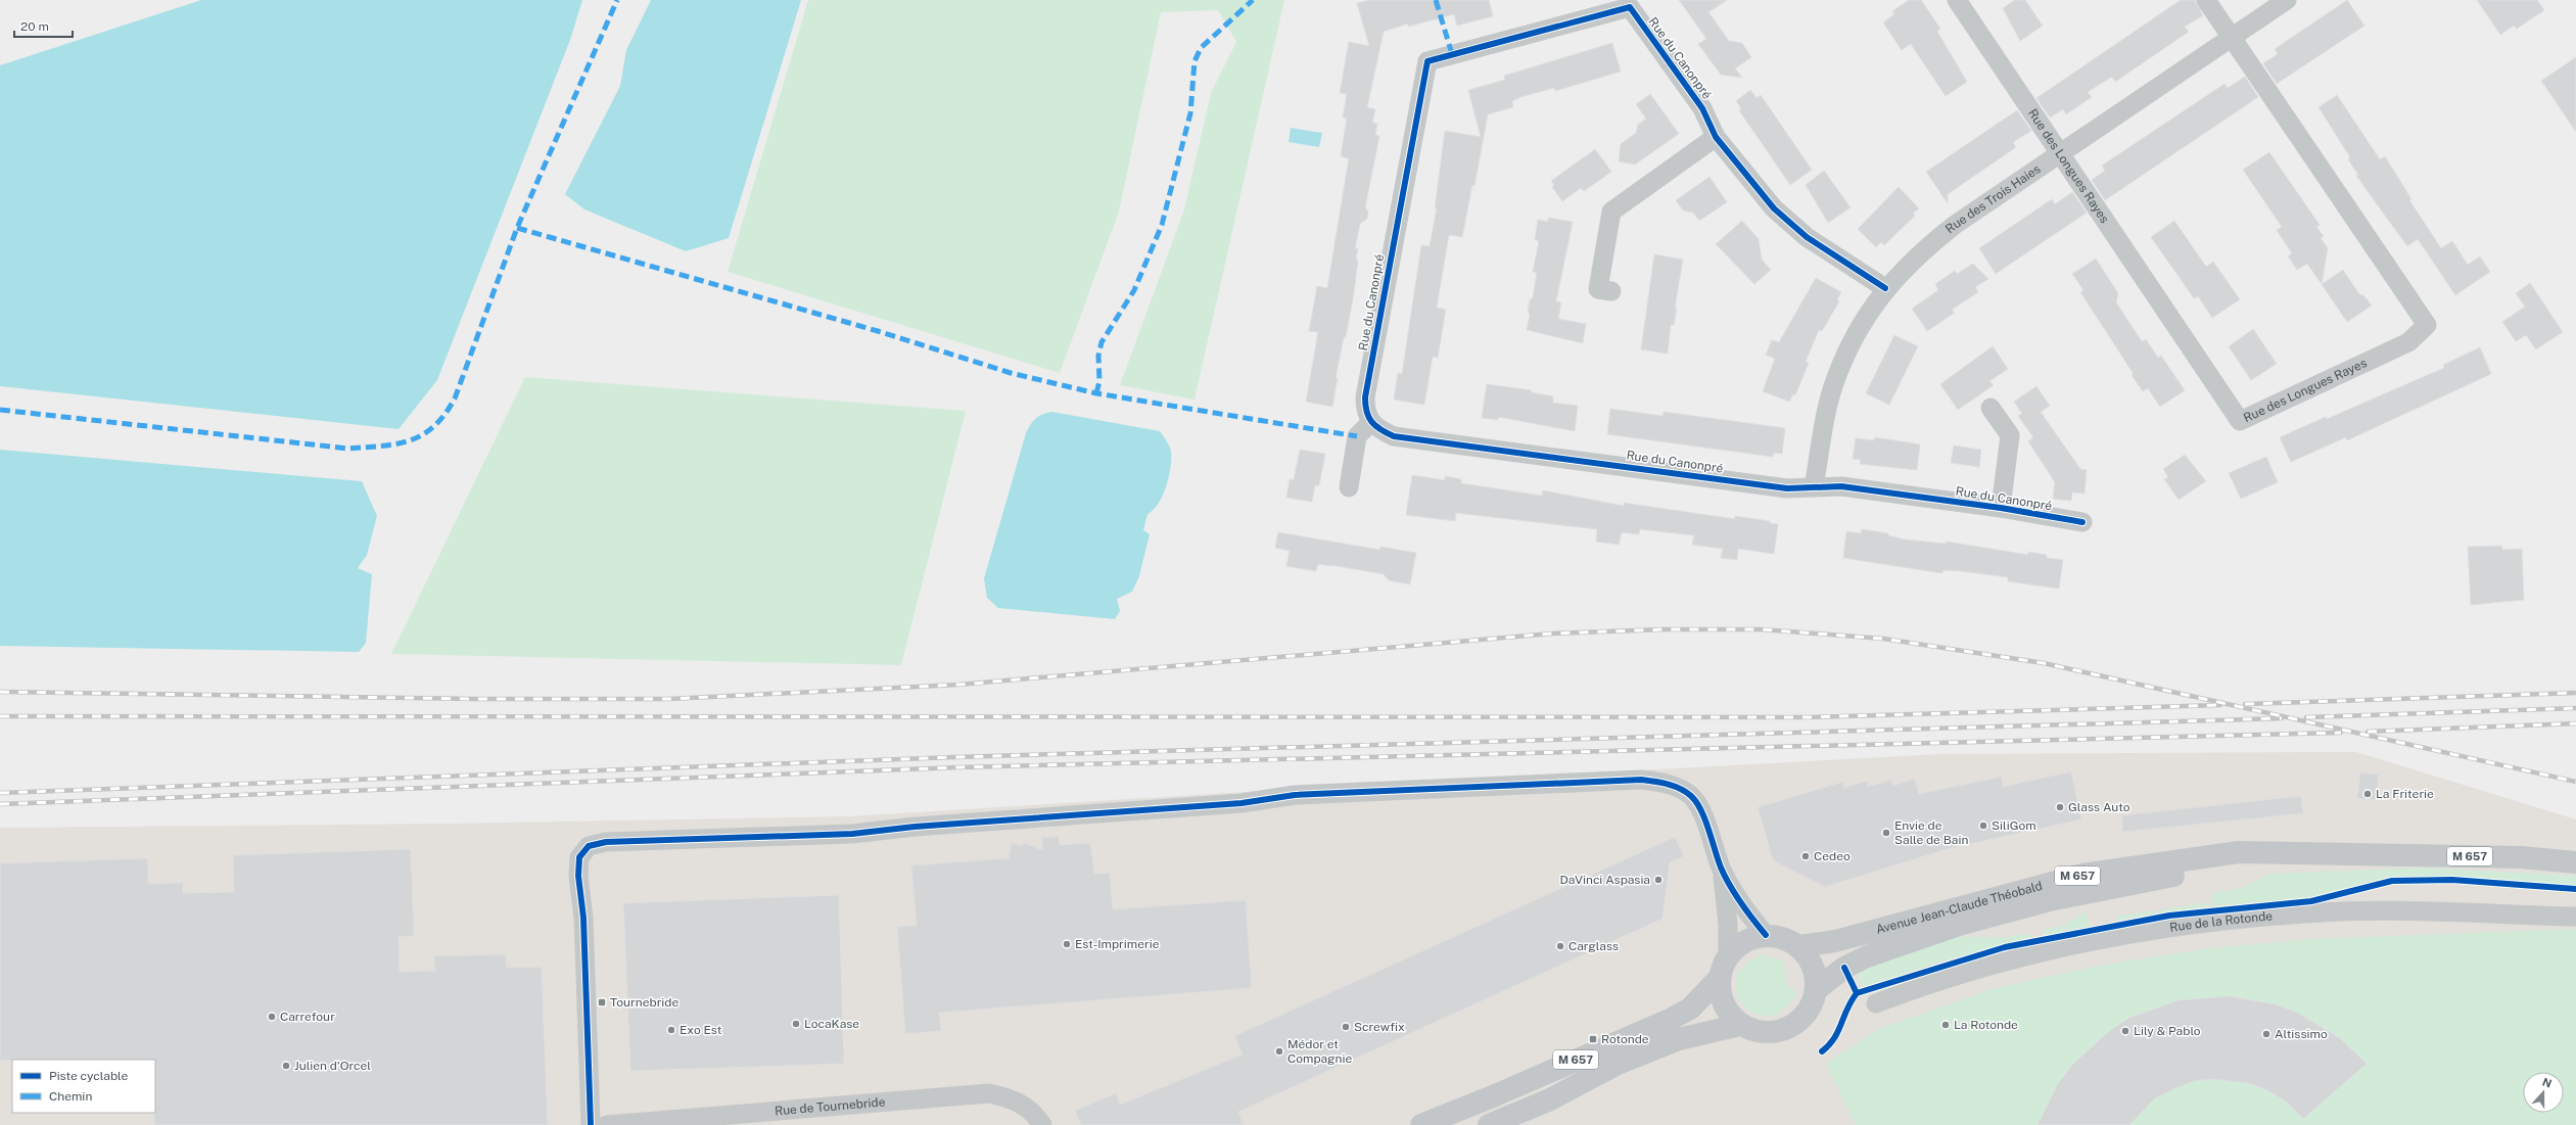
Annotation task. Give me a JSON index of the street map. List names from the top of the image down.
{
  "streets": {
    "main road": ["M 657", "Avenue Jean-Claude Théobald"],
    "street": [
      "Rue du Canonpré",
      "Rue des Longues Rayes",
      "Rue des Trois Haies",
      "Rue de la Rotonde",
      "Rue de Tournebride"
    ]
  },
  "crossings": [
    ["Rue du Canonpré", "Rue des Trois Haies"],
    ["Rue des Longues Rayes", "Rue des Trois Haies"],
    ["M 657", "Avenue Jean-Claude Théobald"]
  ],
  "places": {
    "other": [
      "La Friterie",
      "Glass Auto",
      "SiliGom",
      "Envie de Salle de Bain",
      "Cedeo",
      "DaVinci Aspasia",
      "Est-Imprimerie",
      "Carglass",
      "Carrefour",
      "LocaKase",
      "La Rotonde",
      "Screwfix",
      "Exo Est",
      "Lily & Pablo",
      "Altissimo",
      "Médor et Compagnie",
      "Julien d'Orcel"
    ],
    "transit": ["Tournebride", "Rotonde"]
  },
  "legend": ["Piste cyclable", "Chemin"],
  "scale_bar": "20 m",
  "north": "top"
}
